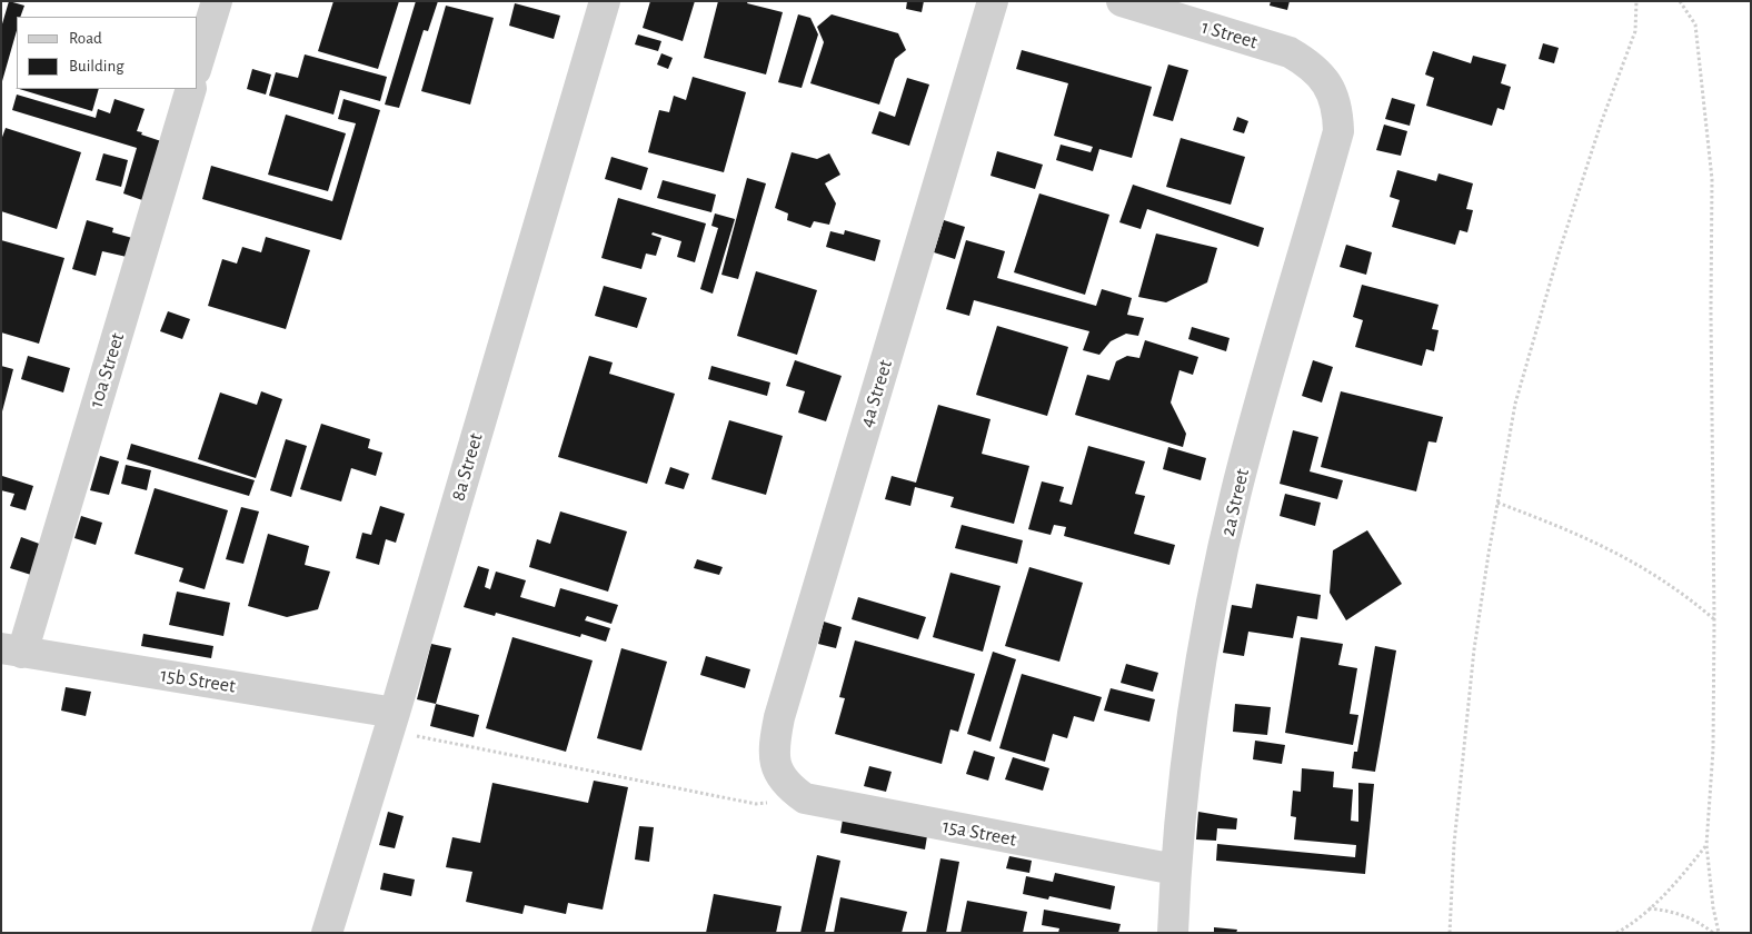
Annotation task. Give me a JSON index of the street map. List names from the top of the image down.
{
  "streets": {
    "street": [
      "1 Street",
      "10a Street",
      "4a Street",
      "8a Street",
      "2a Street",
      "15b Street",
      "15a Street"
    ]
  },
  "crossings": [
    ["1 Street", "2a Street"],
    ["10a Street", "15b Street"],
    ["4a Street", "15a Street"],
    ["8a Street", "15b Street"],
    ["2a Street", "15a Street"]
  ],
  "legend": ["Road", "Building"]
}
